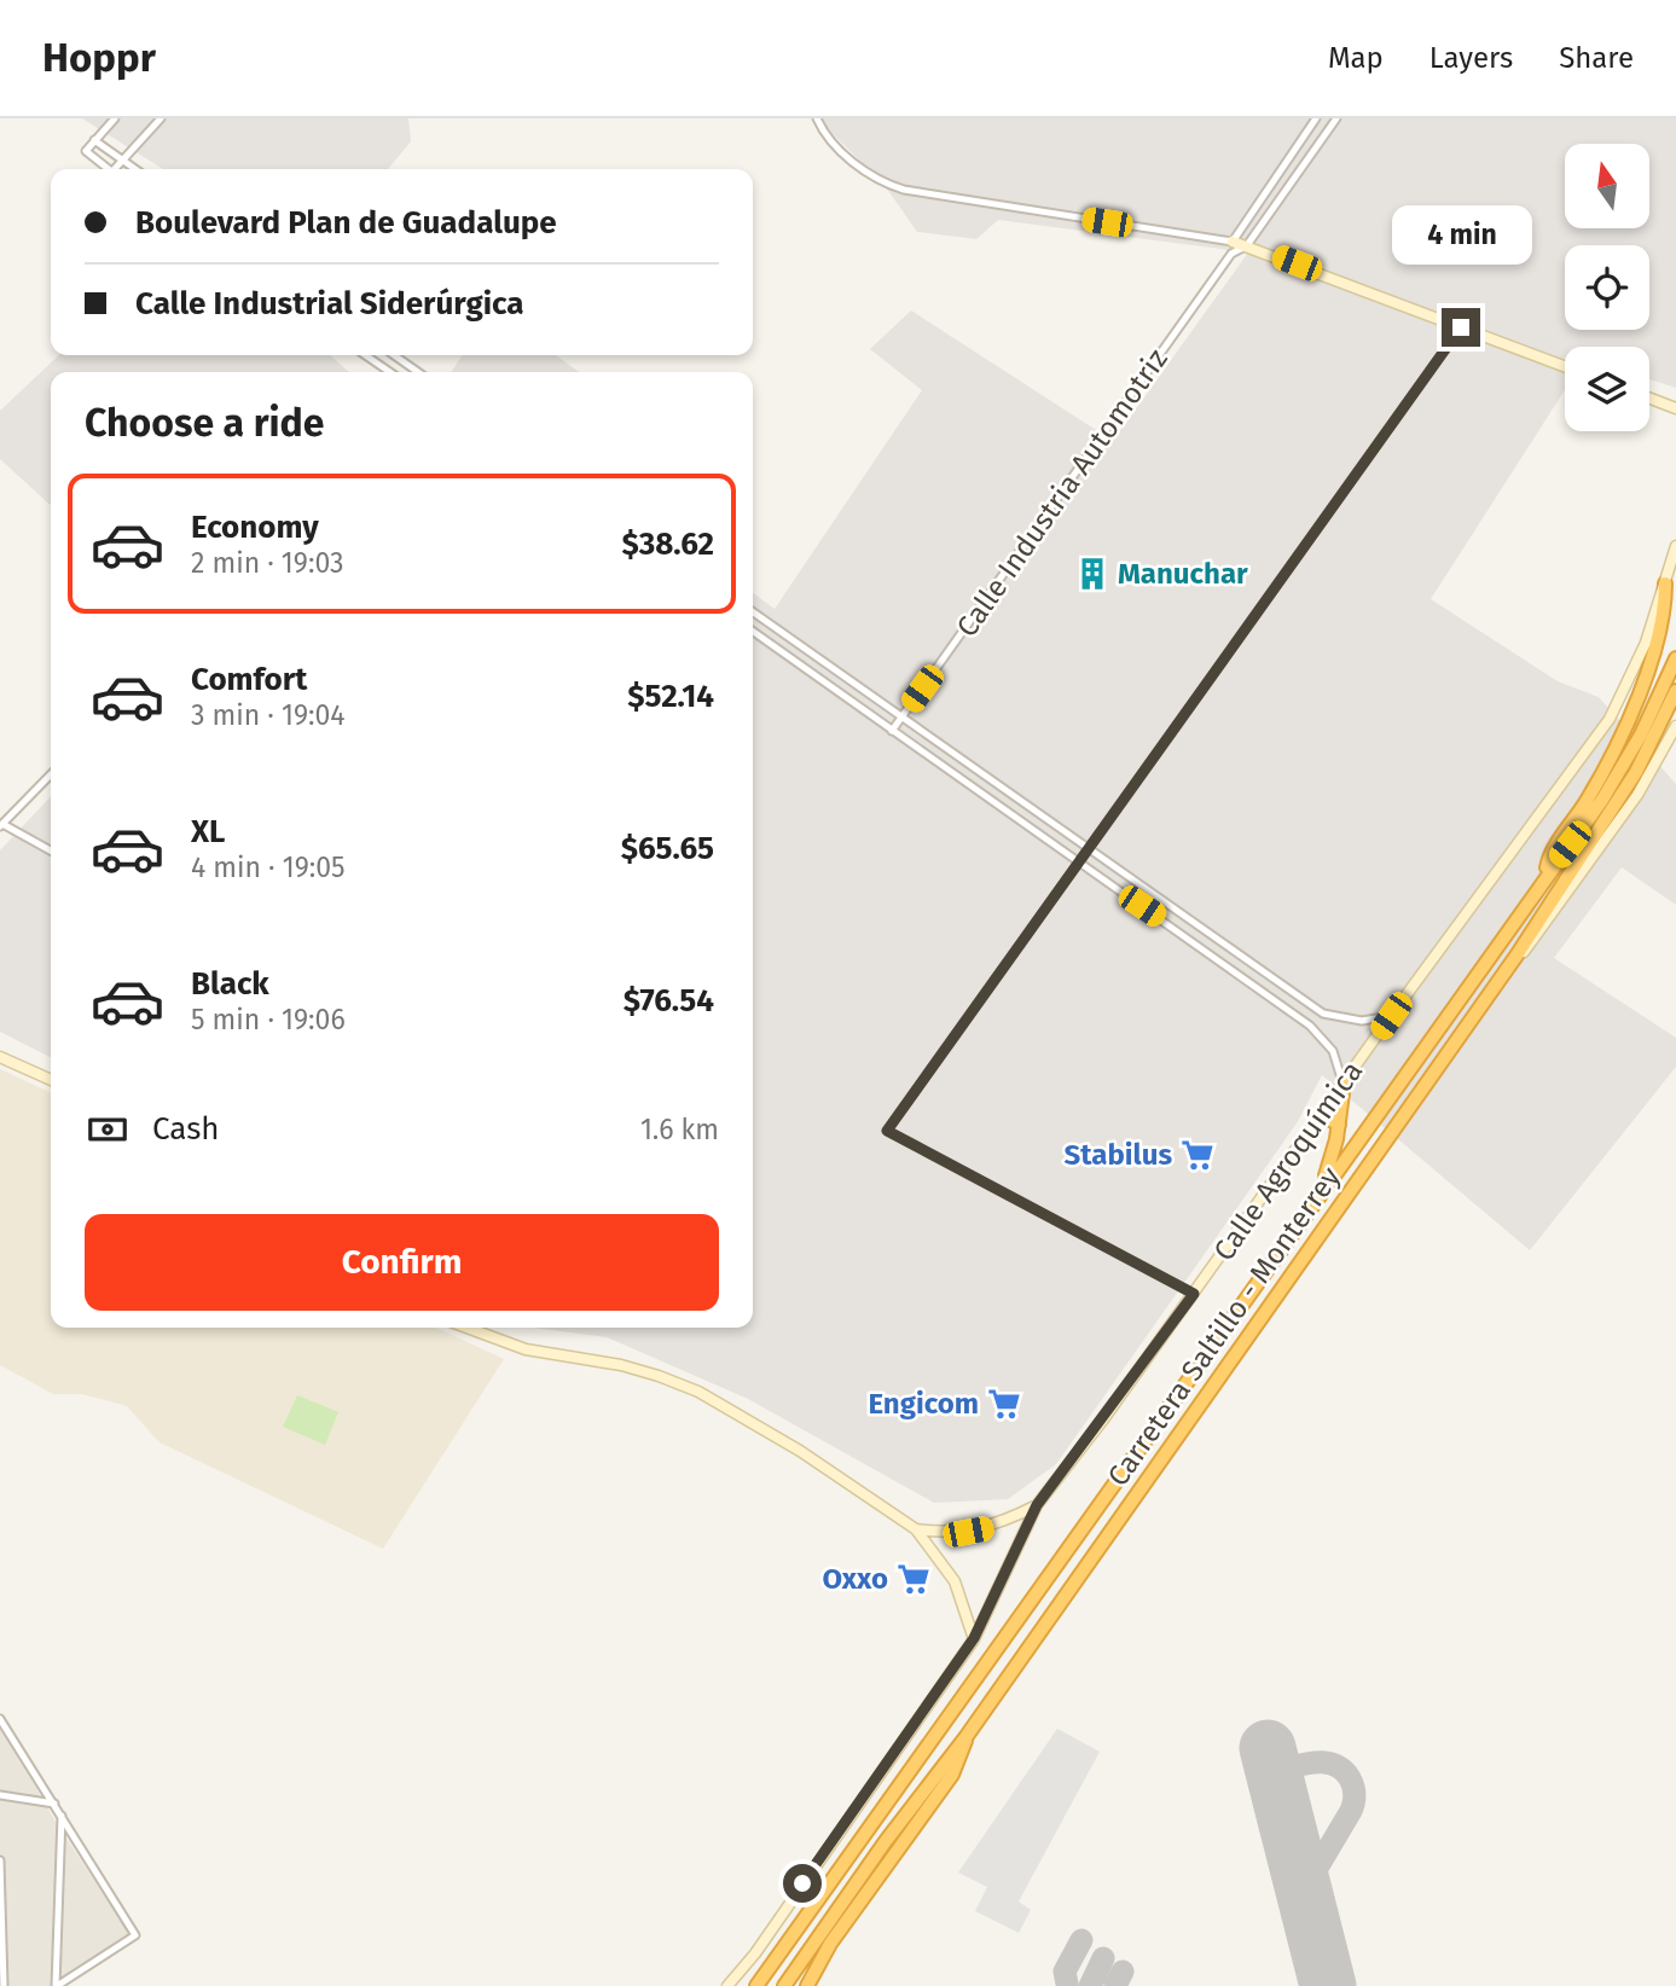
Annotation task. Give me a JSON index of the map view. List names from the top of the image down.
{
  "streets": {
    "highway": ["Carretera Saltillo - Monterrey"],
    "street": ["Calle Industria Automotriz", "Calle Agroquímica"]
  },
  "places": {
    "building": ["Manuchar"],
    "supermarket": ["Stabilus", "Engicom", "Oxxo"]
  },
  "north": "top",
  "page": {
    "header": "Hoppr",
    "nav": ["Map", "Layers", "Share"],
    "banner": ["Boulevard Plan de Guadalupe", "Calle Industrial Siderúrgica"],
    "bubble": "4 min",
    "heading": "Choose a ride",
    "list": [
      {
        "name": "Economy",
        "note": "2 min · 19:03",
        "value": "$38.62"
      },
      {
        "name": "Comfort",
        "note": "3 min · 19:04",
        "value": "$52.14"
      },
      {
        "name": "XL",
        "note": "4 min · 19:05",
        "value": "$65.65"
      },
      {
        "name": "Black",
        "note": "5 min · 19:06",
        "value": "$76.54"
      }
    ],
    "pay": ["Cash", "1.6 km"],
    "buttons": "Confirm"
  }
}
